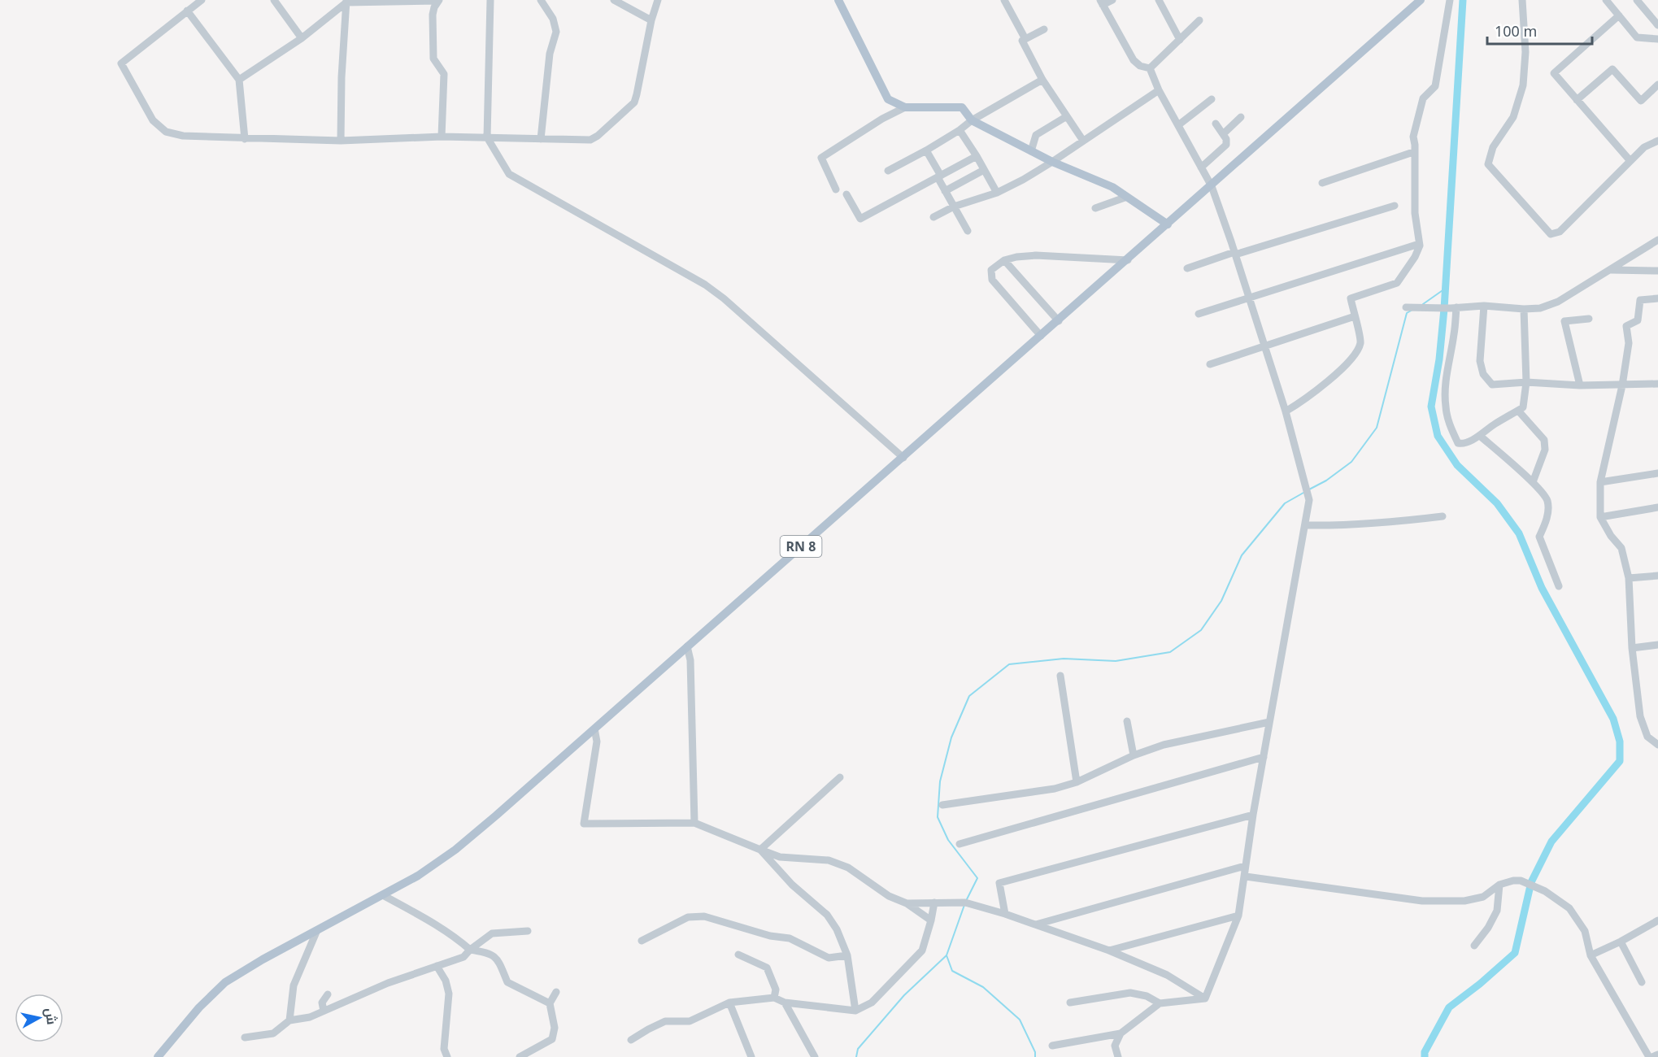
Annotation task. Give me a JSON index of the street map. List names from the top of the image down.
{
  "streets": {
    "main road": ["RN 8"]
  },
  "scale_bar": "100 m",
  "north": "right"
}
